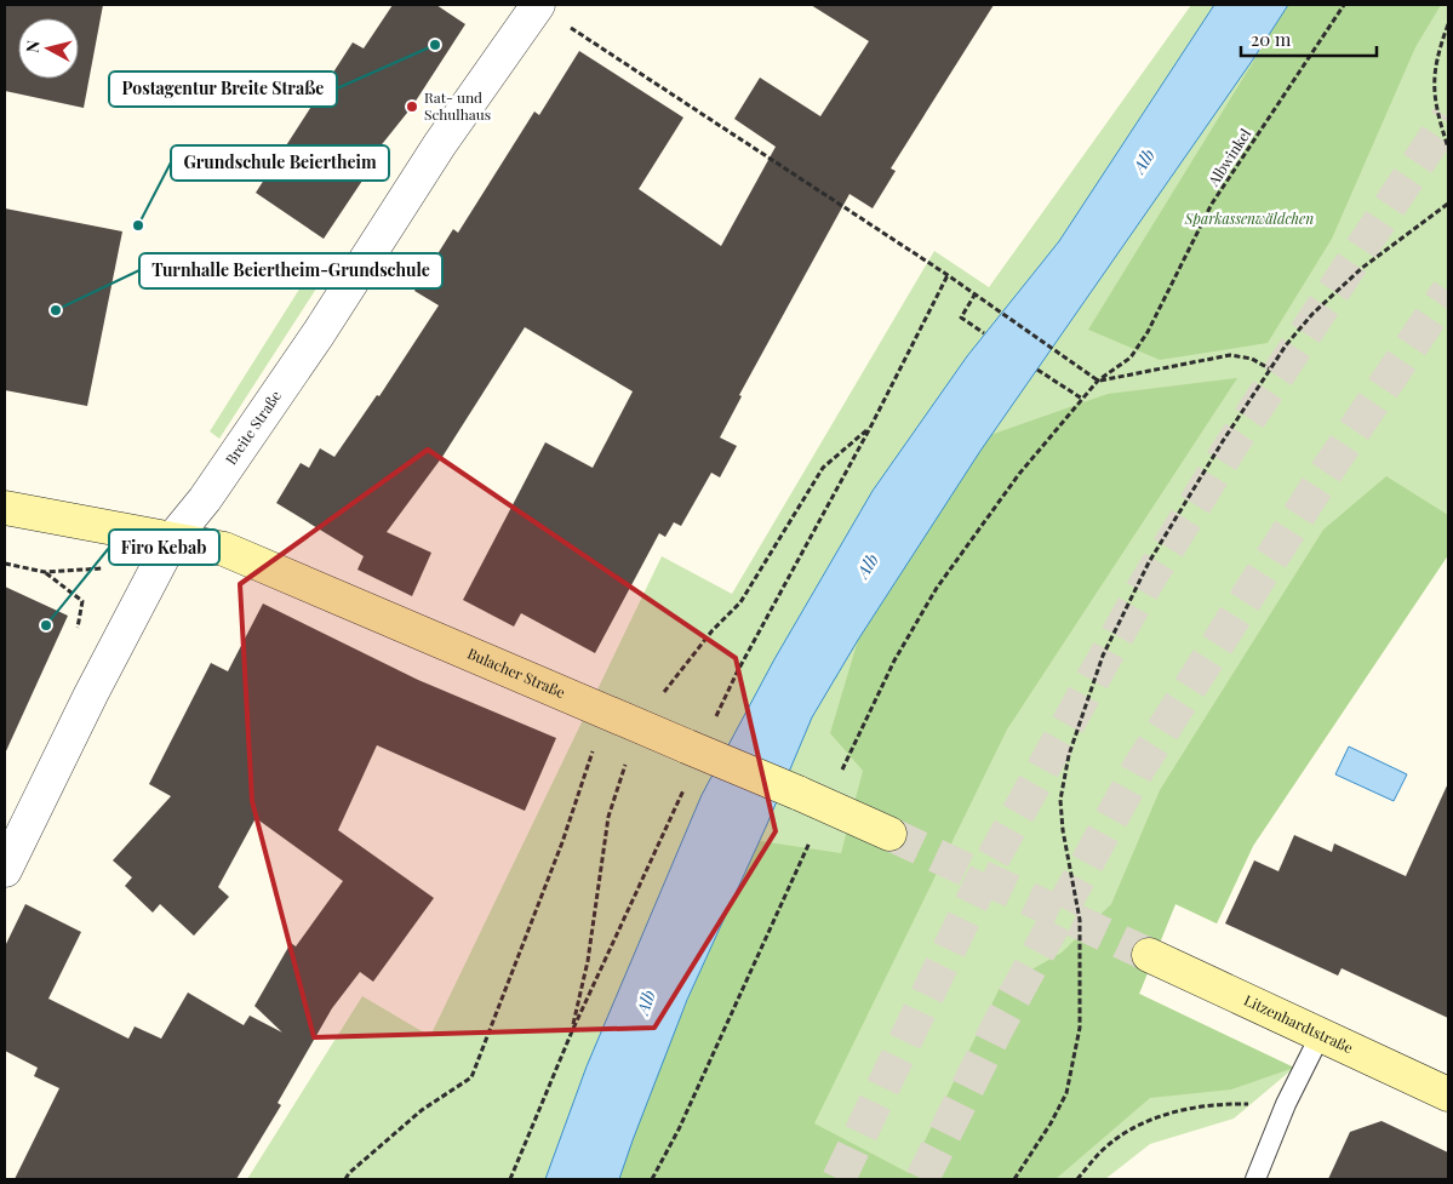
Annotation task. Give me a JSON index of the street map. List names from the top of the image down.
{
  "streets": {
    "street": ["Breite Straße", "Bulacher Straße", "Litzenhardtstraße"],
    "path": ["Albwinkel"]
  },
  "crossings": [
    ["Albwinkel", "Bulacher Straße"],
    ["Breite Straße", "Bulacher Straße"]
  ],
  "water": ["Alb"],
  "parks": ["Sparkassenwäldchen"],
  "places": [
    "Postagentur Breite Straße",
    "Rat- und Schulhaus",
    "Grundschule Beiertheim",
    "Turnhalle Beiertheim-Grundschule",
    "Firo Kebab"
  ],
  "scale_bar": "20 m",
  "north": "left"
}
